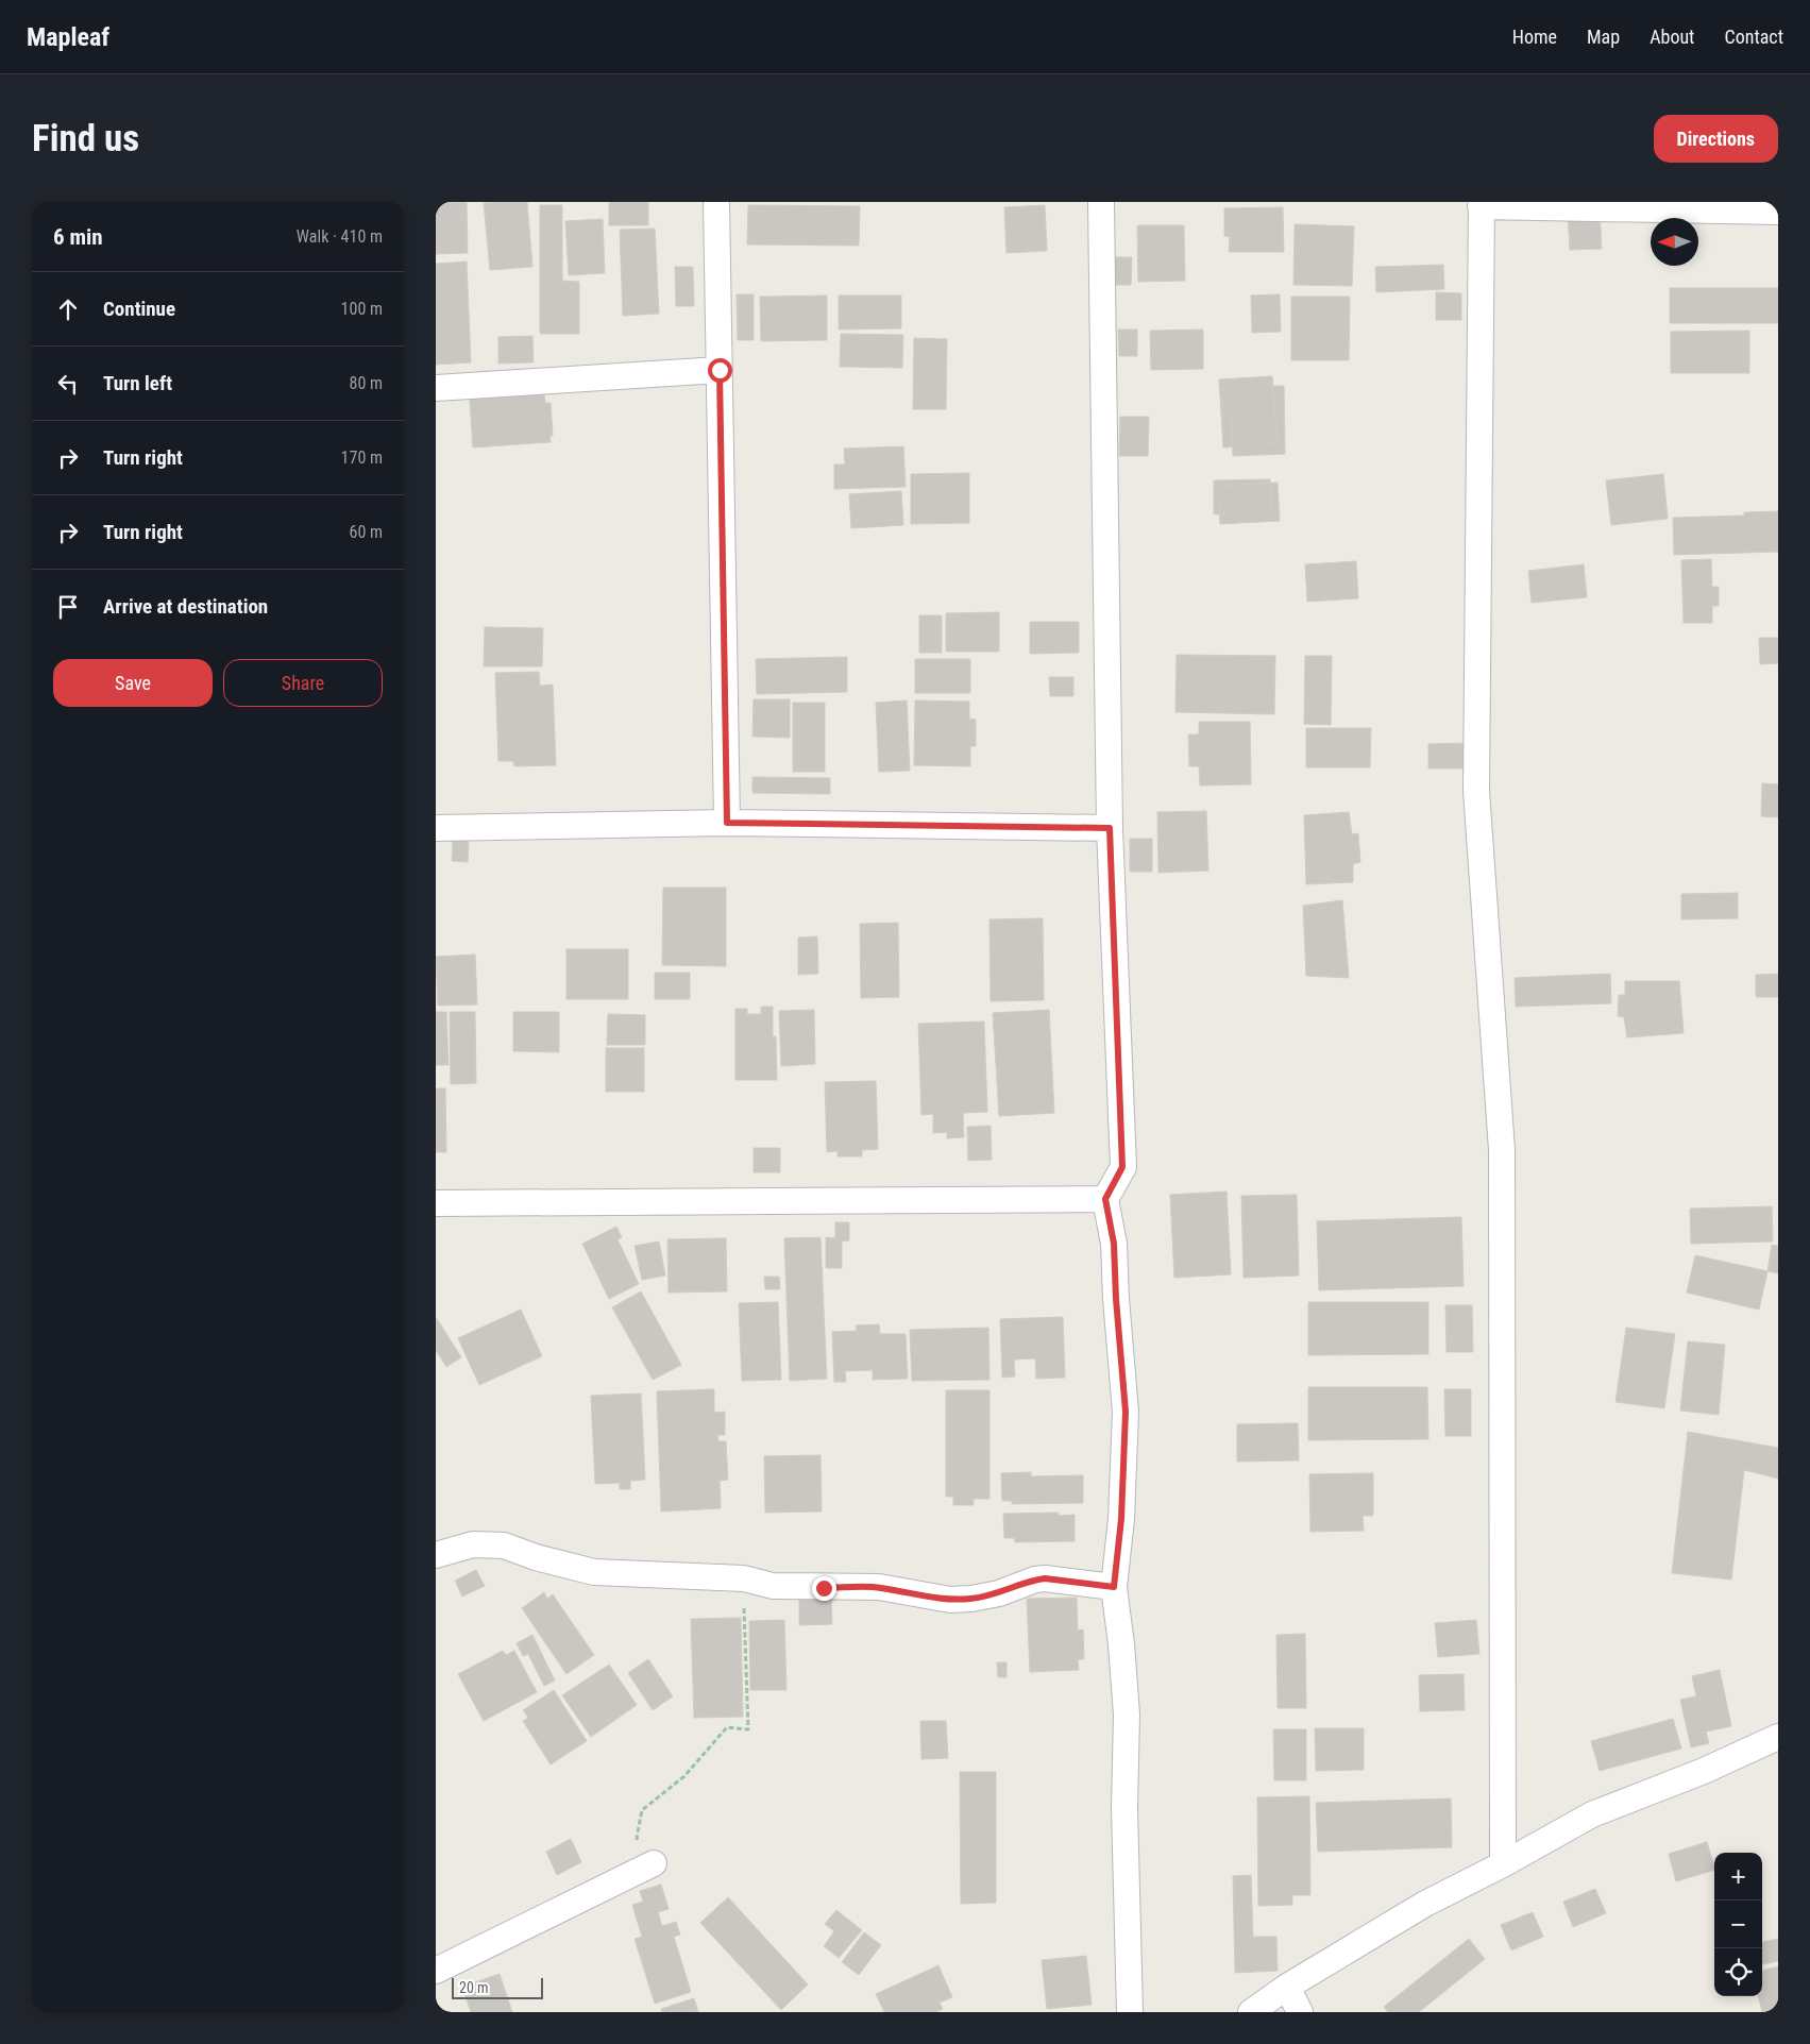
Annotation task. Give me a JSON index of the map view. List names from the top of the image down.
{
  "scale_bar": "20 m",
  "north": "left",
  "page": {
    "header": "Mapleaf",
    "nav": [
      "Home",
      "Map",
      "About",
      "Contact"
    ],
    "buttons": [
      "Directions",
      ["Save", "Share"]
    ],
    "title": "Find us",
    "heading": ["6 min", "Walk · 410 m"],
    "list": [
      ["Continue", "100 m"],
      ["Turn left", "80 m"],
      ["Turn right", "170 m"],
      ["Turn right", "60 m"],
      "Arrive at destination"
    ],
    "map_buttons": ["+", "−"],
    "scale": "20 m"
  }
}
